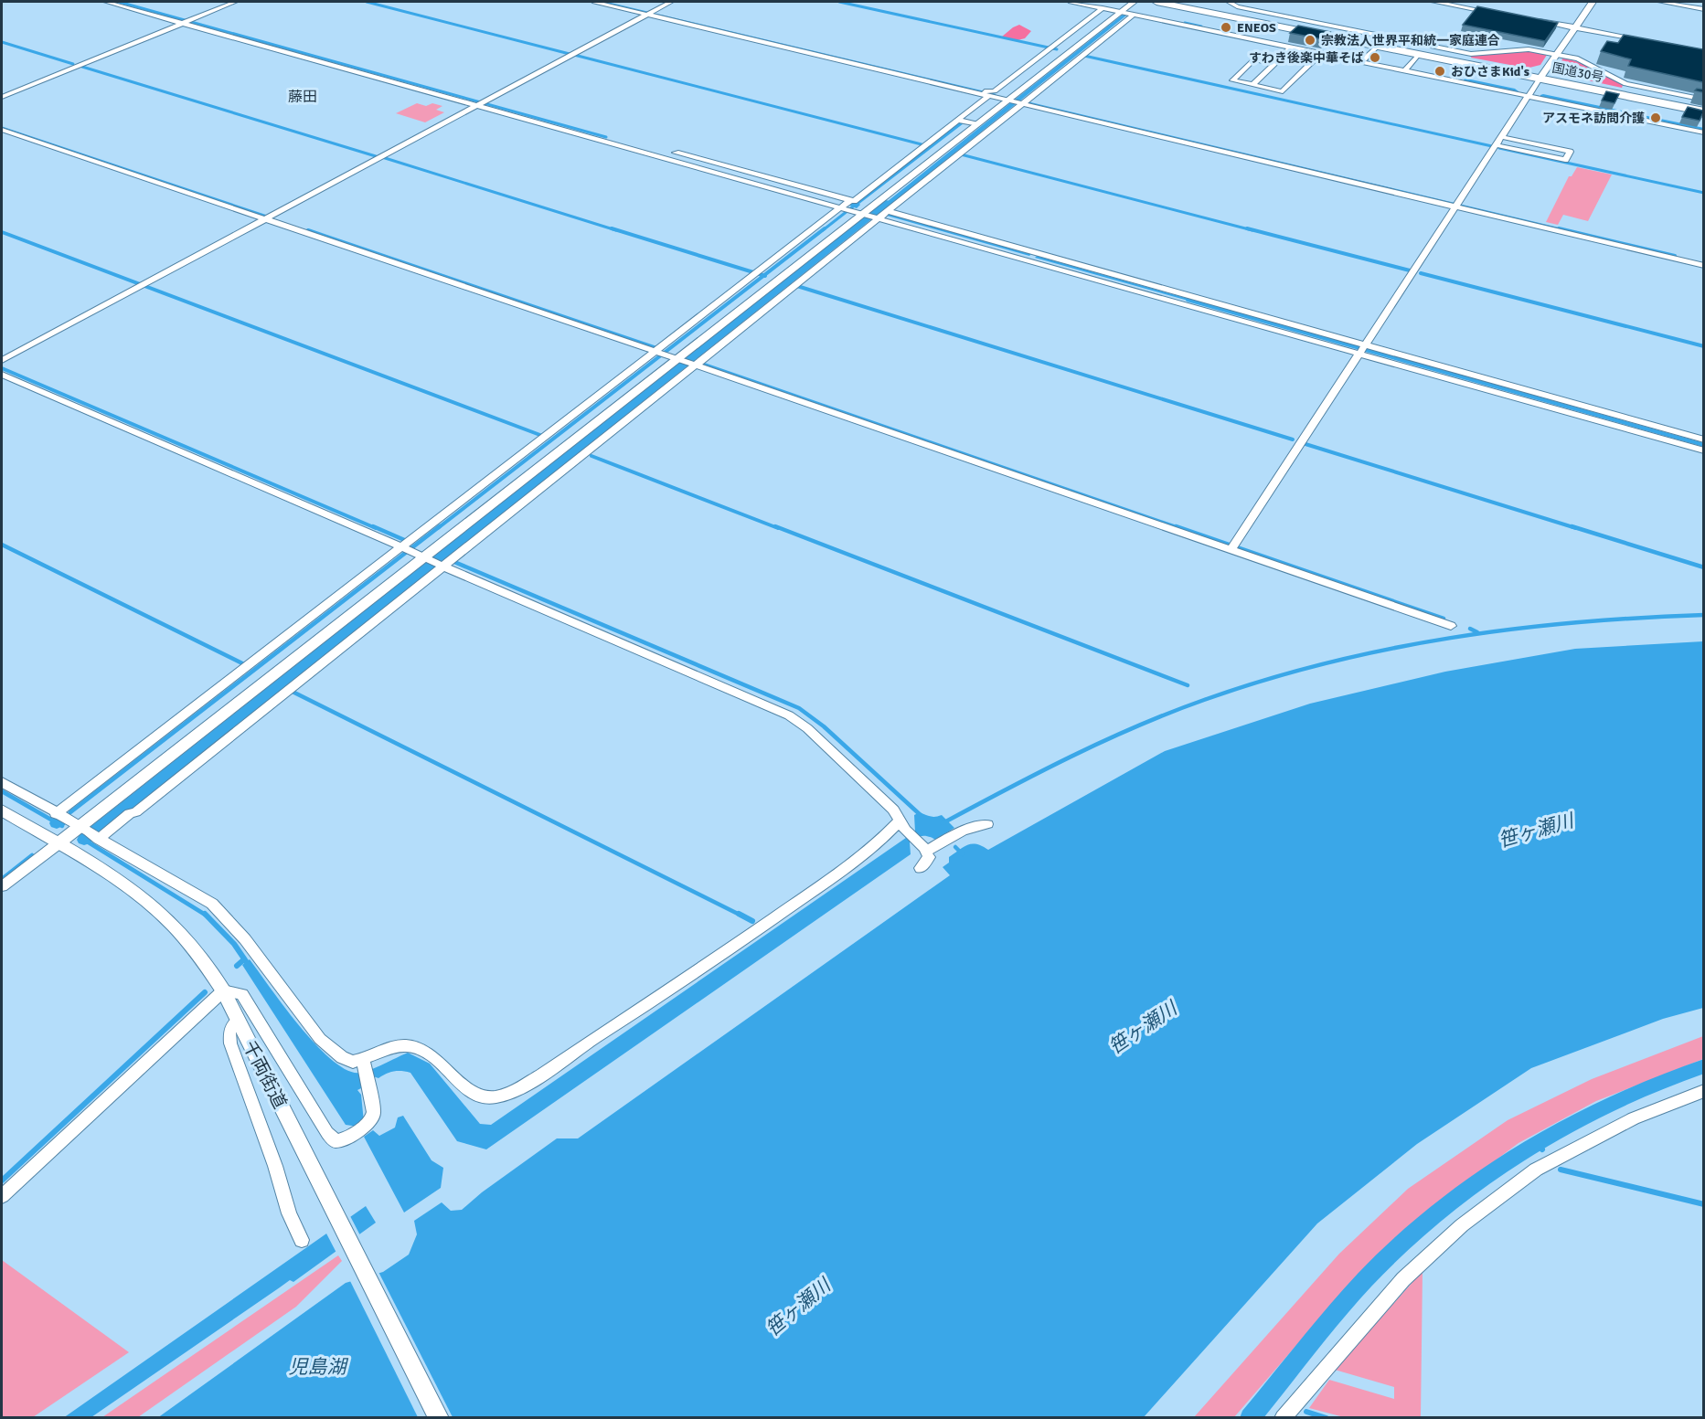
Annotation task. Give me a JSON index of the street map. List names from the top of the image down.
{
  "streets": {
    "highway": ["国道30号"],
    "street": ["千両街道"]
  },
  "districts": ["藤田"],
  "water": ["笹ヶ瀬川", "児島湖"],
  "places": [
    "ENEOS",
    "宗教法人世界平和統一家庭連合",
    "すわき後楽中華そば",
    "おひさまKid's",
    "アスモネ訪問介護"
  ]
}
